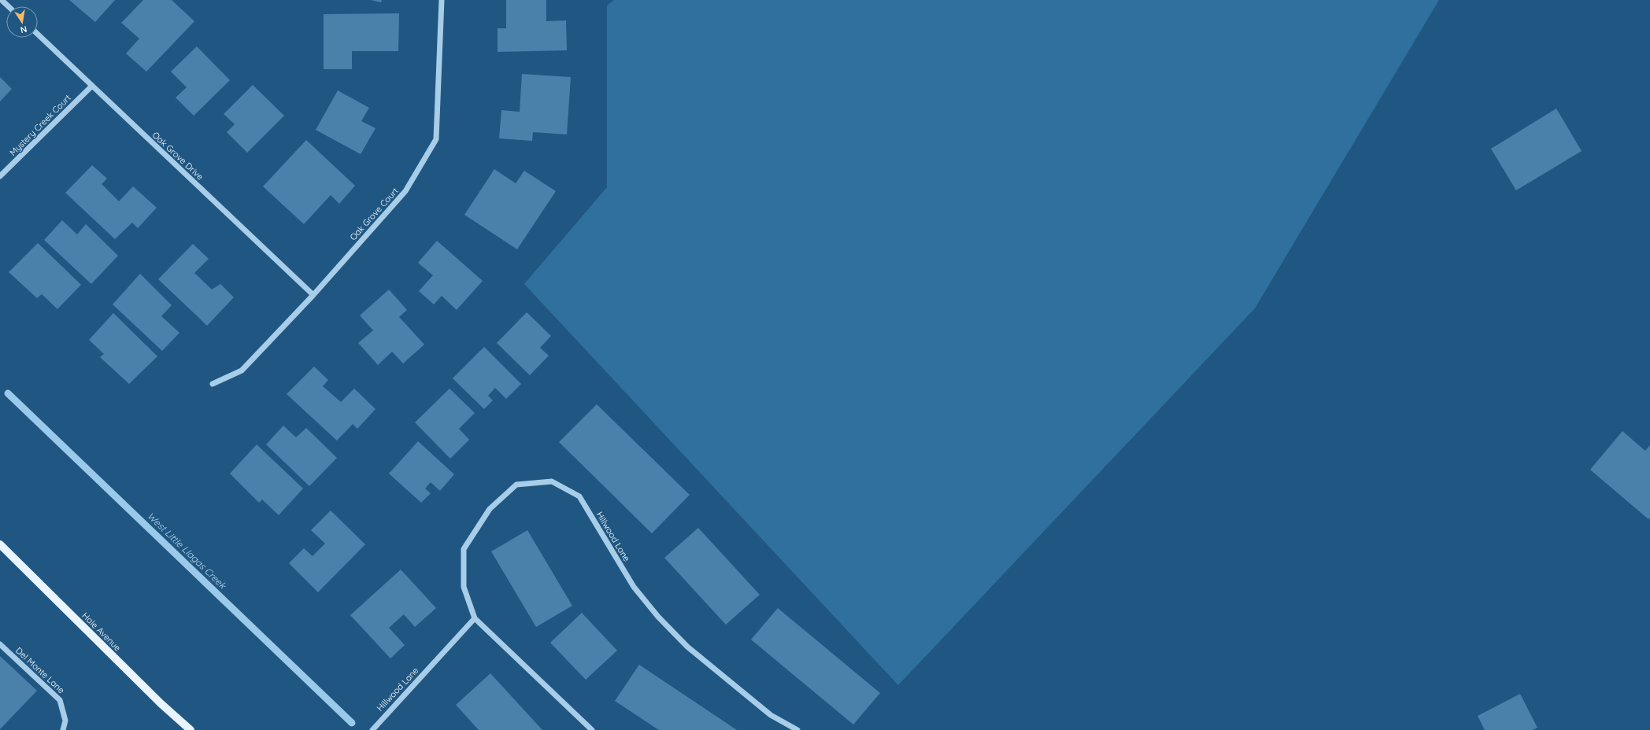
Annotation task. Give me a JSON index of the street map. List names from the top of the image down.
{
  "streets": {
    "main road": ["Hale Avenue"],
    "street": [
      "Mystery Creek Court",
      "Oak Grove Drive",
      "Oak Grove Court",
      "Hillwood Lane",
      "Del Monte Lane"
    ]
  },
  "crossings": [
    ["Mystery Creek Court", "Oak Grove Drive"],
    ["Oak Grove Drive", "Oak Grove Court"]
  ],
  "water": ["West Little Llagas Creek"],
  "north": "bottom"
}
